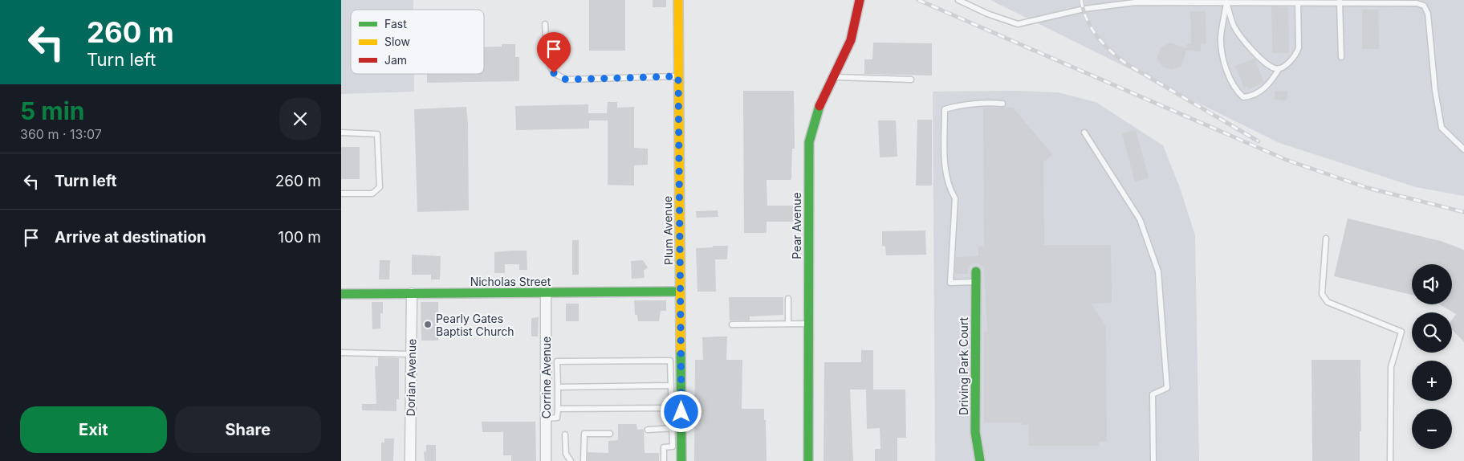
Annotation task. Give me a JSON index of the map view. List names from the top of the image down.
{
  "streets": {
    "street": [
      "Pear Avenue",
      "Plum Avenue",
      "Nicholas Street",
      "Driving Park Court",
      "Dorian Avenue",
      "Corrine Avenue"
    ]
  },
  "crossings": [
    ["Plum Avenue", "Nicholas Street"],
    ["Nicholas Street", "Dorian Avenue"],
    ["Nicholas Street", "Corrine Avenue"]
  ],
  "places": ["Pearly Gates Baptist Church"],
  "legend": ["Fast", "Slow", "Jam"],
  "page": {
    "turn": ["260 m", "Turn left"],
    "heading": ["5 min", "360 m · 13:07"],
    "list": [
      {
        "name": "Turn left",
        "value": "260 m"
      },
      {
        "name": "Arrive at destination",
        "value": "100 m"
      }
    ],
    "map_buttons": ["+", "−"],
    "buttons": ["Exit", "Share"]
  }
}
